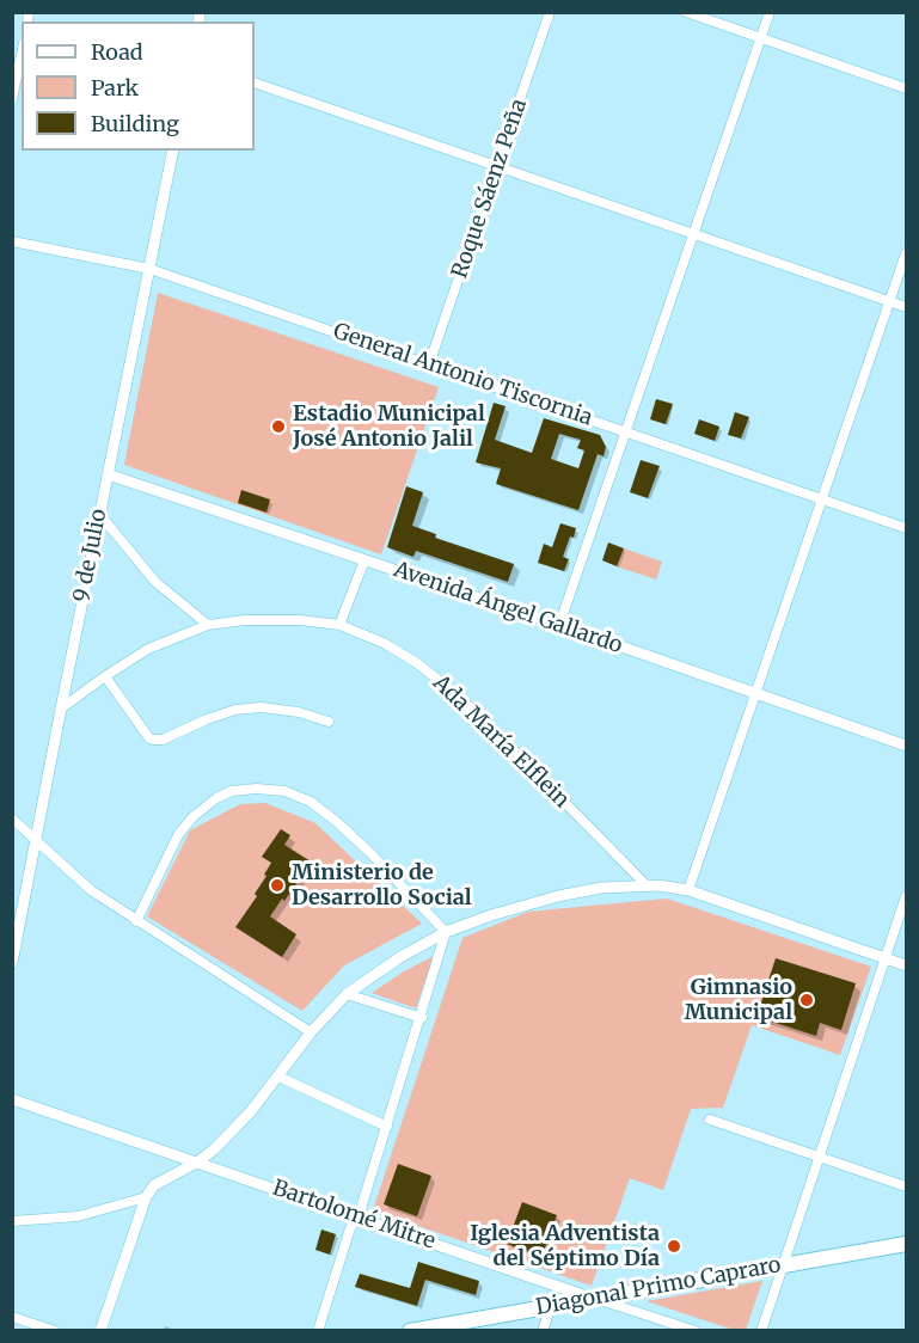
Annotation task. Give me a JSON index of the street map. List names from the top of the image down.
{
  "streets": {
    "main road": ["Diagonal Primo Capraro"],
    "street": [
      "Roque Sáenz Peña",
      "General Antonio Tiscornia",
      "9 de Julio",
      "Avenida Ángel Gallardo",
      "Ada María Elflein",
      "Bartolomé Mitre"
    ]
  },
  "crossings": [
    ["Roque Sáenz Peña", "General Antonio Tiscornia"],
    ["General Antonio Tiscornia", "9 de Julio"],
    ["9 de Julio", "Avenida Ángel Gallardo"],
    ["9 de Julio", "Ada María Elflein"],
    ["Bartolomé Mitre", "Diagonal Primo Capraro"]
  ],
  "places": [
    "Estadio Municipal José Antonio Jalil",
    "Ministerio de Desarrollo Social",
    "Gimnasio Municipal",
    "Iglesia Adventista del Séptimo Día"
  ],
  "legend": ["Road", "Park", "Building"]
}
